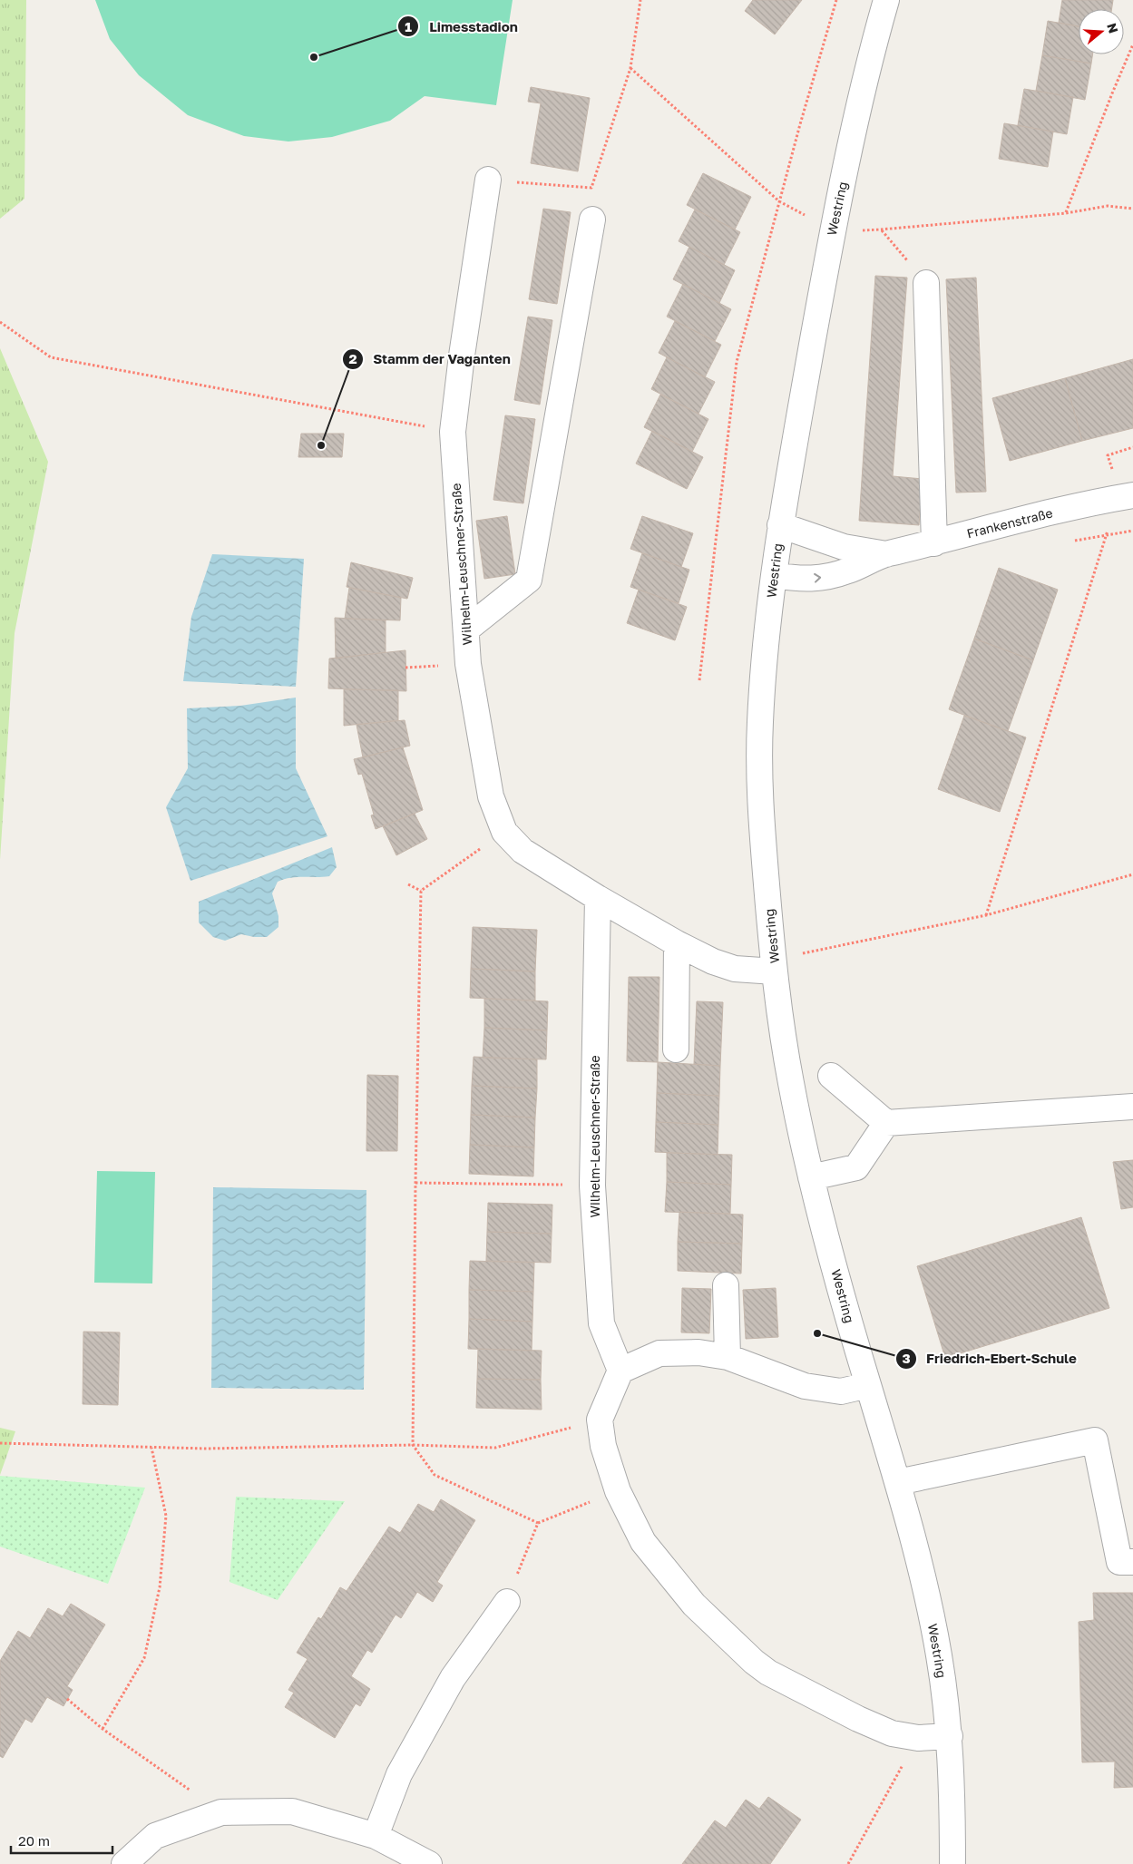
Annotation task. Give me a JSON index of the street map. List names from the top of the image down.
{
  "streets": {
    "street": ["Westring", "Frankenstraße", "Wilhelm-Leuschner-Straße"]
  },
  "crossings": [
    ["Westring", "Frankenstraße"],
    ["Westring", "Wilhelm-Leuschner-Straße"]
  ],
  "places": ["Limesstadion", "Stamm der Vaganten", "Friedrich-Ebert-Schule"],
  "scale_bar": "20 m",
  "north": "right"
}
